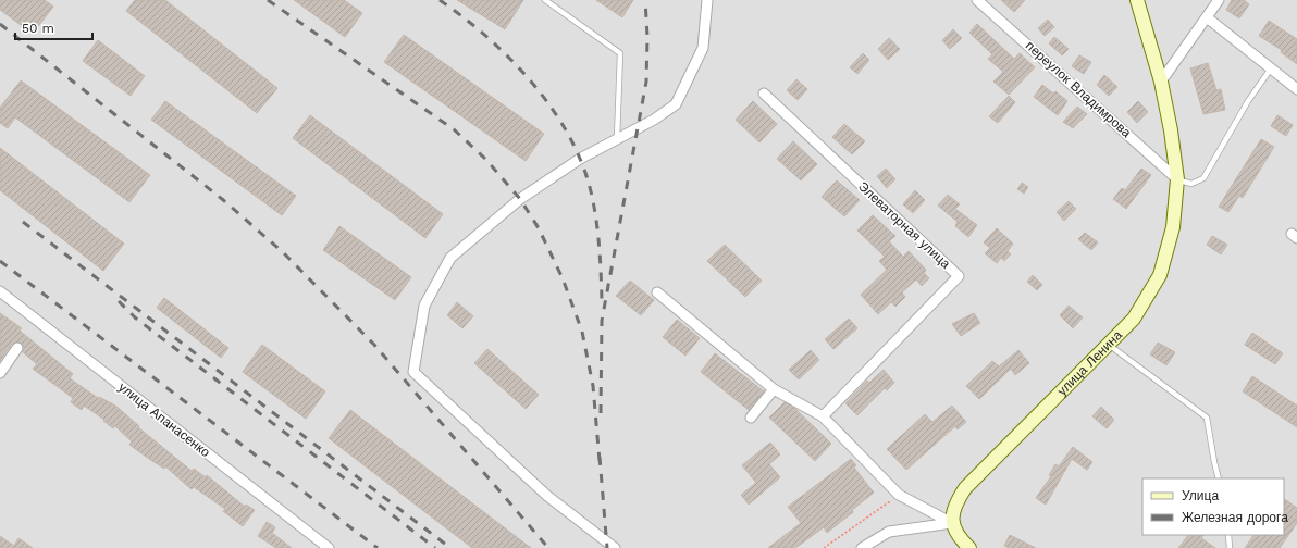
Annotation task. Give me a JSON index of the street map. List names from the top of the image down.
{
  "streets": {
    "main road": ["улица Ленина"],
    "street": ["переулок Владимрова", "Элеваторная улица", "улица Апанасенко"]
  },
  "crossings": [
    ["переулок Владимрова", "улица Ленина"]
  ],
  "legend": ["Улица", "Железная дорога"],
  "scale_bar": "50 m"
}
